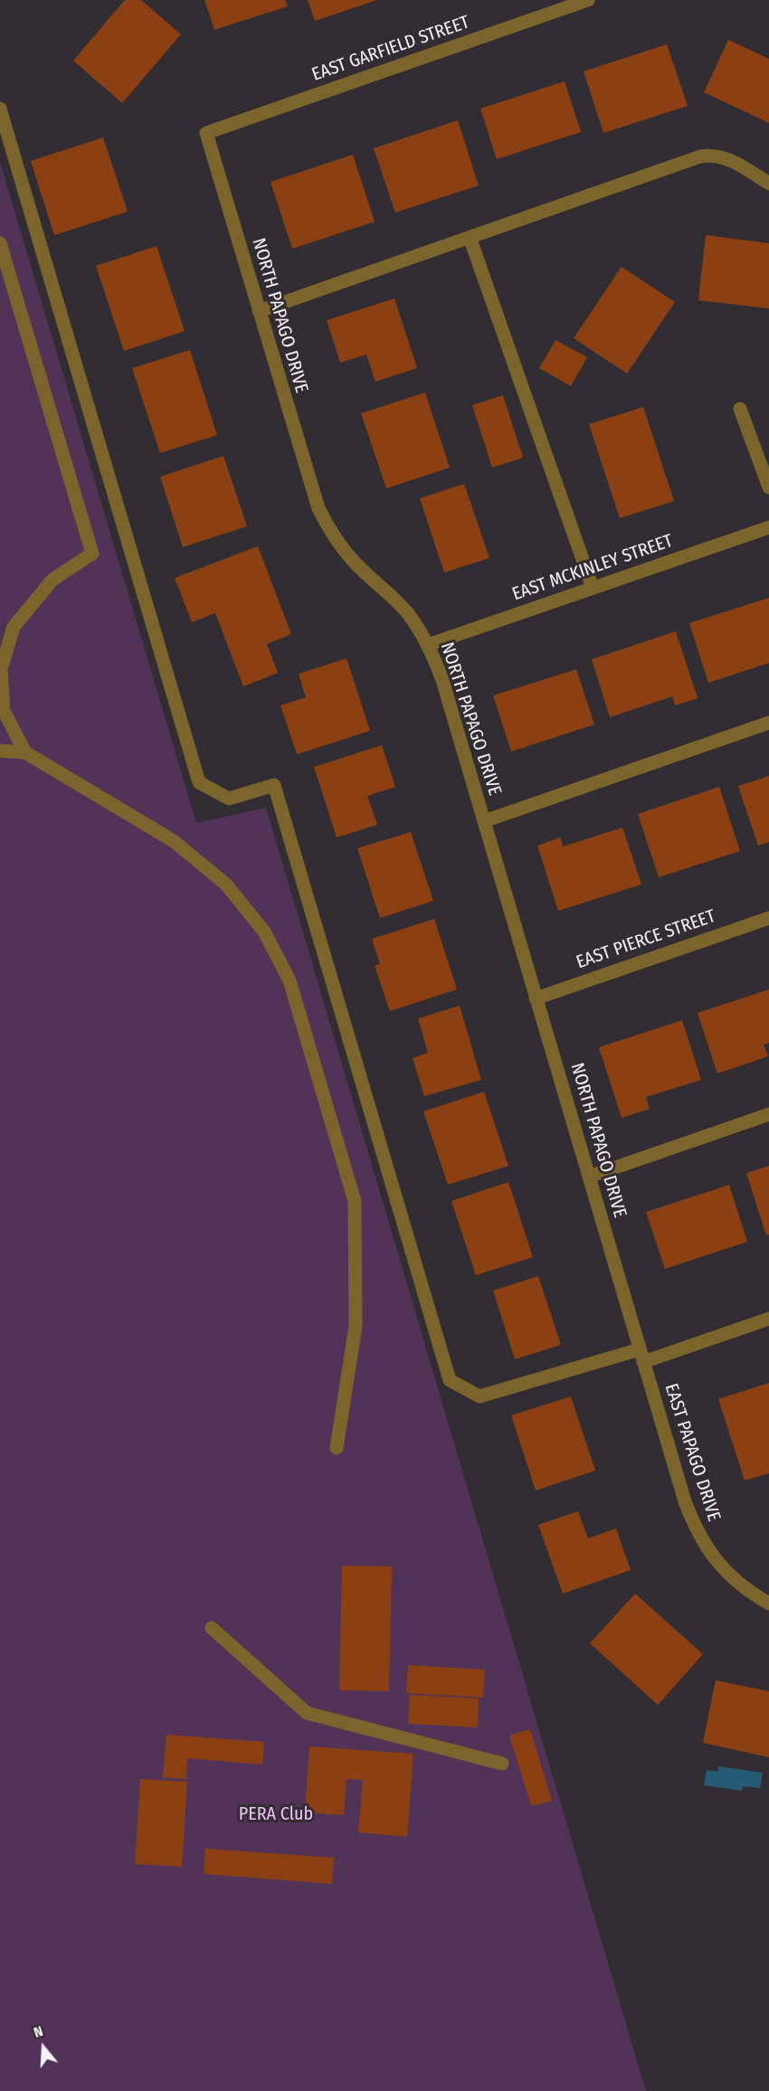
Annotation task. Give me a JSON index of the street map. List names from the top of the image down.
{
  "streets": {
    "street": [
      "EAST GARFIELD STREET",
      "NORTH PAPAGO DRIVE",
      "EAST MCKINLEY STREET",
      "EAST PIERCE STREET",
      "EAST PAPAGO DRIVE"
    ]
  },
  "crossings": [
    ["EAST GARFIELD STREET", "NORTH PAPAGO DRIVE"],
    ["NORTH PAPAGO DRIVE", "EAST MCKINLEY STREET"],
    ["NORTH PAPAGO DRIVE", "EAST PIERCE STREET"],
    ["NORTH PAPAGO DRIVE", "EAST PAPAGO DRIVE"]
  ],
  "parks": ["PERA Club"],
  "north": "top"
}
